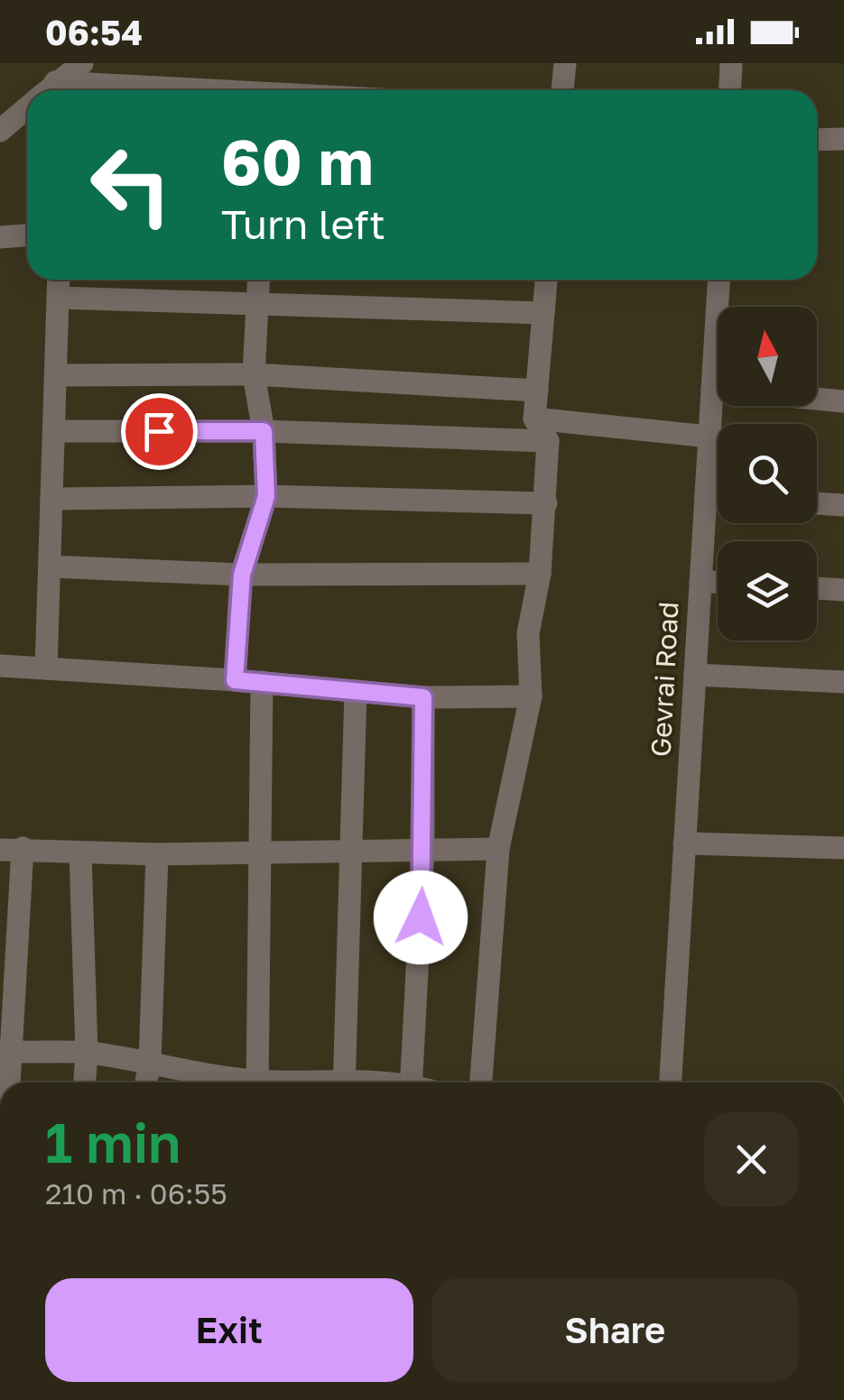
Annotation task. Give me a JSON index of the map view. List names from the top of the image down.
{
  "streets": {
    "street": ["Gevrai Road"]
  },
  "north": "top",
  "page": {
    "status": "06:54",
    "turn": ["60 m", "Turn left"],
    "heading": ["1 min", "210 m · 06:55"],
    "buttons": ["Exit", "Share"]
  }
}
